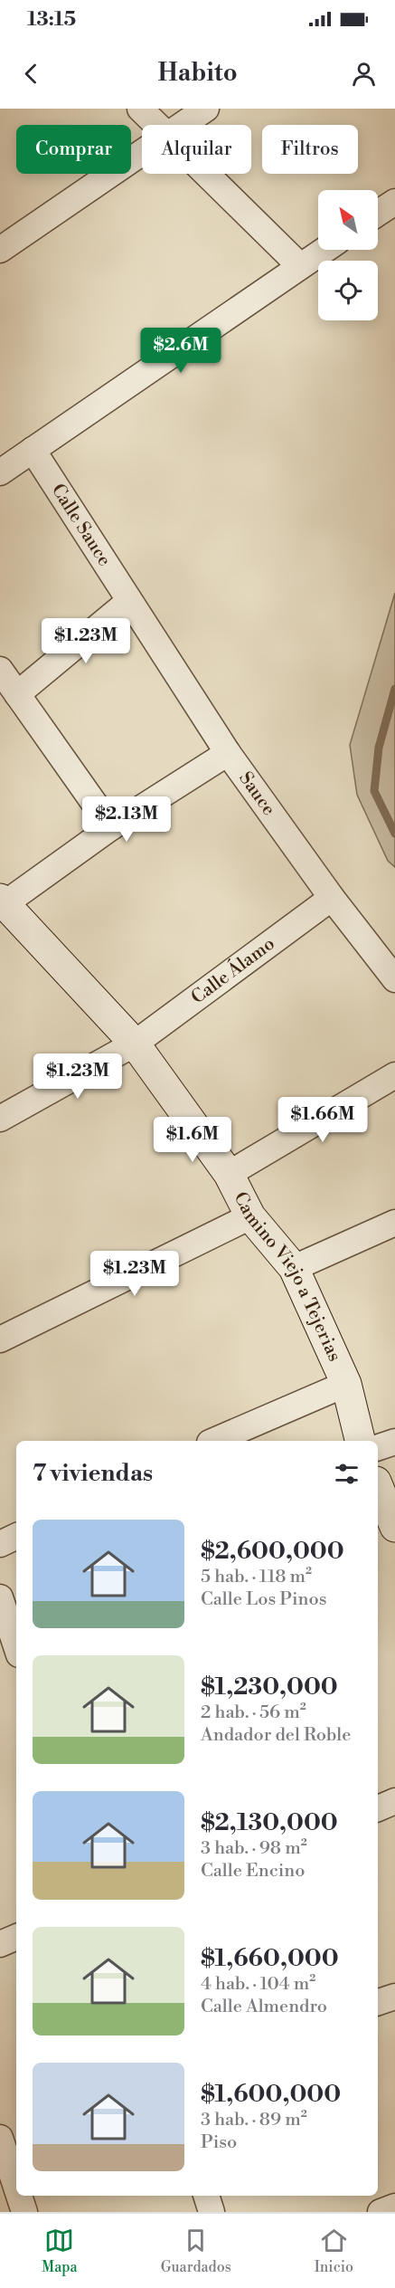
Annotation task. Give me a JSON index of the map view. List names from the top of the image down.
{
  "streets": {
    "street": [
      "Calle Sauce",
      "Sauce",
      "Calle Álamo",
      "Camino Viejo a Tejerias"
    ]
  },
  "crossings": [
    ["Calle Sauce", "Sauce"],
    ["Sauce", "Calle Álamo"],
    ["Calle Álamo", "Camino Viejo a Tejerias"]
  ],
  "north": "top left",
  "page": {
    "status": "13:15",
    "header": "Habito",
    "chip": ["Comprar", "Alquilar", "Filtros"],
    "price": [
      "$2.6M",
      "$1.23M",
      "$2.13M",
      "$1.23M",
      "$1.66M",
      "$1.6M",
      "$1.23M"
    ],
    "heading": "7 viviendas",
    "list": [
      {
        "name": "$2,600,000",
        "note": "5 hab. · 118 m² · Calle Los Pinos"
      },
      {
        "name": "$1,230,000",
        "note": "2 hab. · 56 m² · Andador del Roble"
      },
      {
        "name": "$2,130,000",
        "note": "3 hab. · 98 m² · Calle Encino"
      },
      {
        "name": "$1,660,000",
        "note": "4 hab. · 104 m² · Calle Almendro"
      },
      {
        "name": "$1,600,000",
        "note": "3 hab. · 89 m² · Piso"
      }
    ],
    "tabs": ["Mapa", "Guardados", "Inicio"]
  }
}
